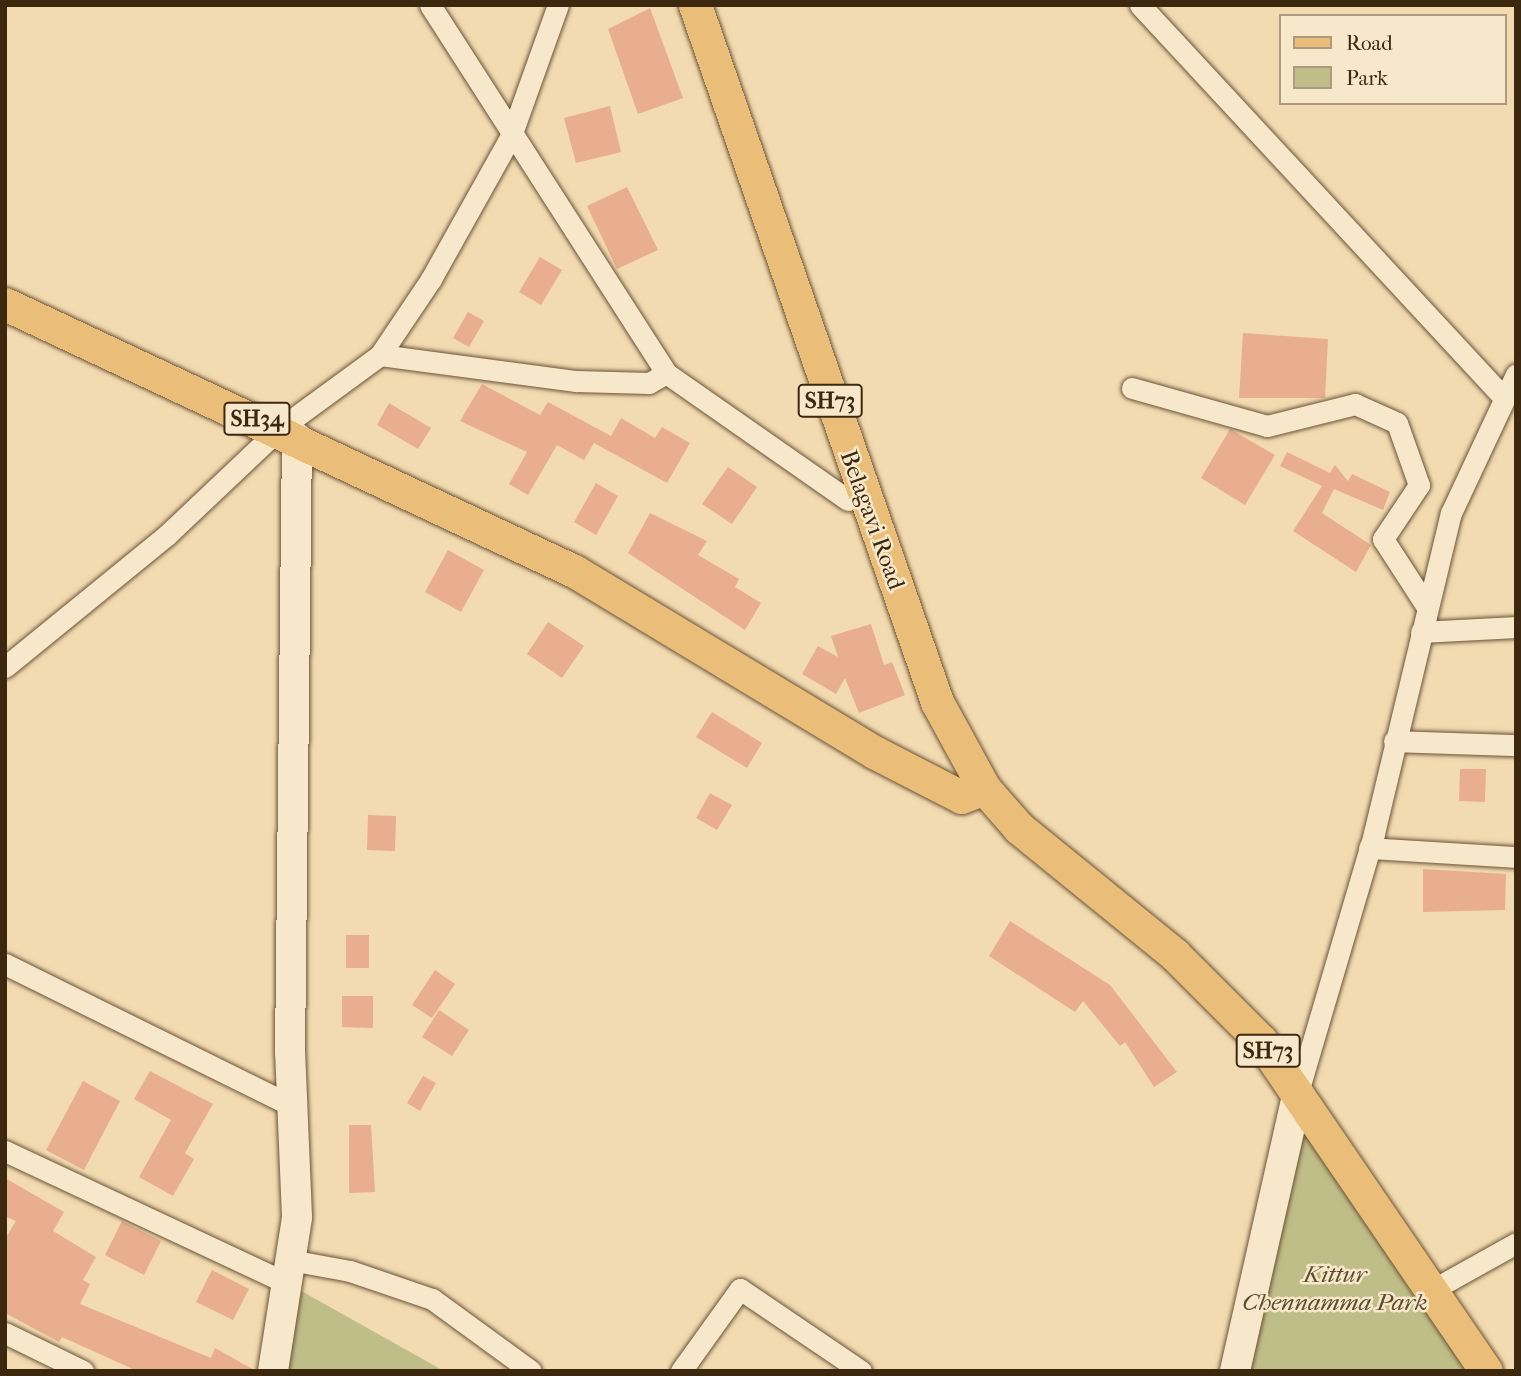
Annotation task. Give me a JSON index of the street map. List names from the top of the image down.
{
  "streets": {
    "main road": ["SH73", "SH34", "Belagavi Road"]
  },
  "crossings": [
    ["SH73", "SH34"],
    ["SH73", "Belagavi Road"],
    ["SH34", "Belagavi Road"]
  ],
  "parks": ["Kittur Chennamma Park"],
  "legend": ["Road", "Park"]
}
